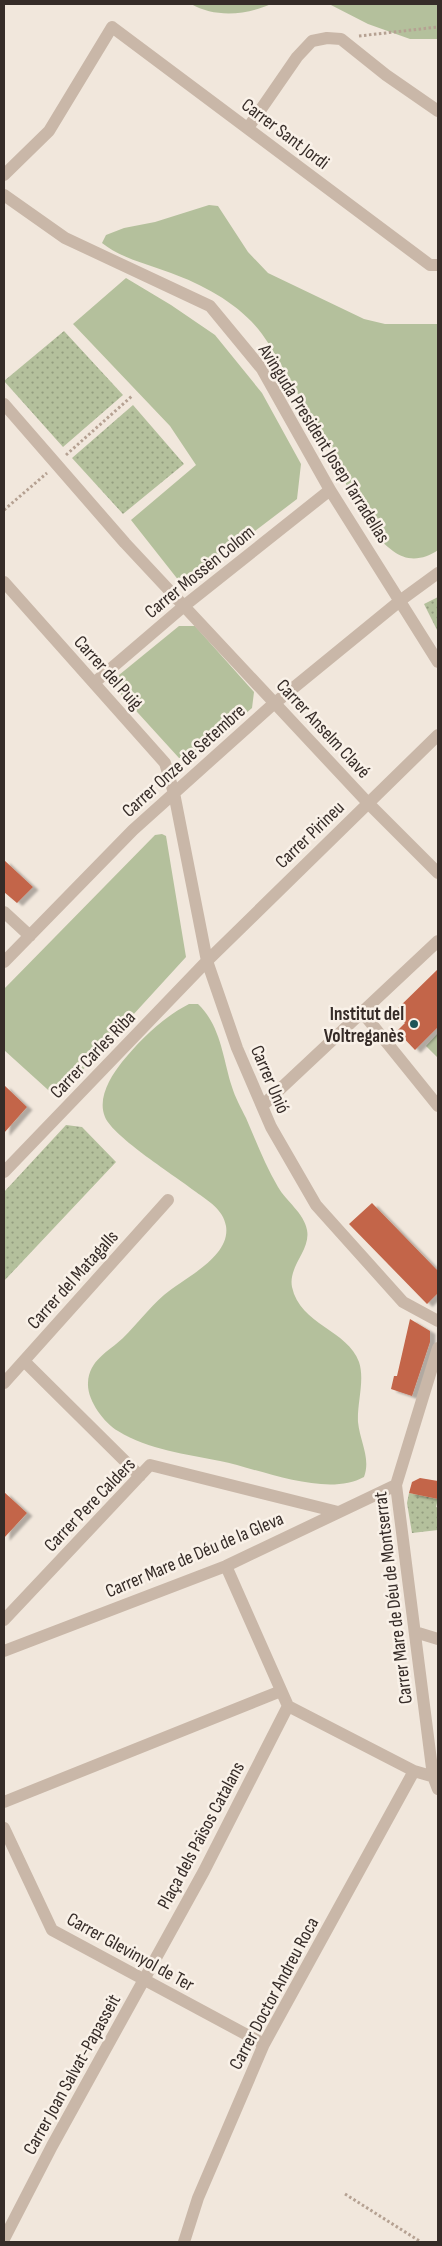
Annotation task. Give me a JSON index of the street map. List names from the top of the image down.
{
  "streets": {
    "street": [
      "Carrer Sant Jordi",
      "Avinguda President Josep Tarradellas",
      "Carrer Mossèn Colom",
      "Carrer del Puig",
      "Carrer Anselm Clavé",
      "Carrer Onze de Setembre",
      "Carrer Pirineu",
      "Carrer Carles Riba",
      "Carrer Unió",
      "Carrer del Matagalls",
      "Carrer Pere Calders",
      "Carrer Mare de Déu de la Gleva",
      "Carrer Mare de Déu de Montserrat",
      "Plaça dels Països Catalans",
      "Carrer Glevinyol de Ter",
      "Carrer Doctor Andreu Roca",
      "Carrer Joan Salvat-Papasseit"
    ]
  },
  "crossings": [
    ["Avinguda President Josep Tarradellas", "Carrer Mossèn Colom"],
    ["Avinguda President Josep Tarradellas", "Carrer Onze de Setembre"],
    ["Carrer Mossèn Colom", "Carrer del Puig"],
    ["Carrer Mossèn Colom", "Carrer Anselm Clavé"],
    ["Carrer del Puig", "Carrer Onze de Setembre"],
    ["Carrer del Puig", "Carrer Unió"],
    ["Carrer Anselm Clavé", "Carrer Onze de Setembre"],
    ["Carrer Anselm Clavé", "Carrer Pirineu"],
    ["Carrer Onze de Setembre", "Carrer Unió"],
    ["Carrer Pirineu", "Carrer Carles Riba"],
    ["Carrer Pirineu", "Carrer Unió"],
    ["Carrer Carles Riba", "Carrer Unió"],
    ["Carrer Pere Calders", "Carrer Mare de Déu de la Gleva"],
    ["Carrer Mare de Déu de la Gleva", "Carrer Mare de Déu de Montserrat"],
    ["Plaça dels Països Catalans", "Carrer Glevinyol de Ter"],
    ["Plaça dels Països Catalans", "Carrer Joan Salvat-Papasseit"],
    ["Carrer Glevinyol de Ter", "Carrer Doctor Andreu Roca"],
    ["Carrer Glevinyol de Ter", "Carrer Joan Salvat-Papasseit"]
  ],
  "places": ["Institut del Voltreganès"]
}
